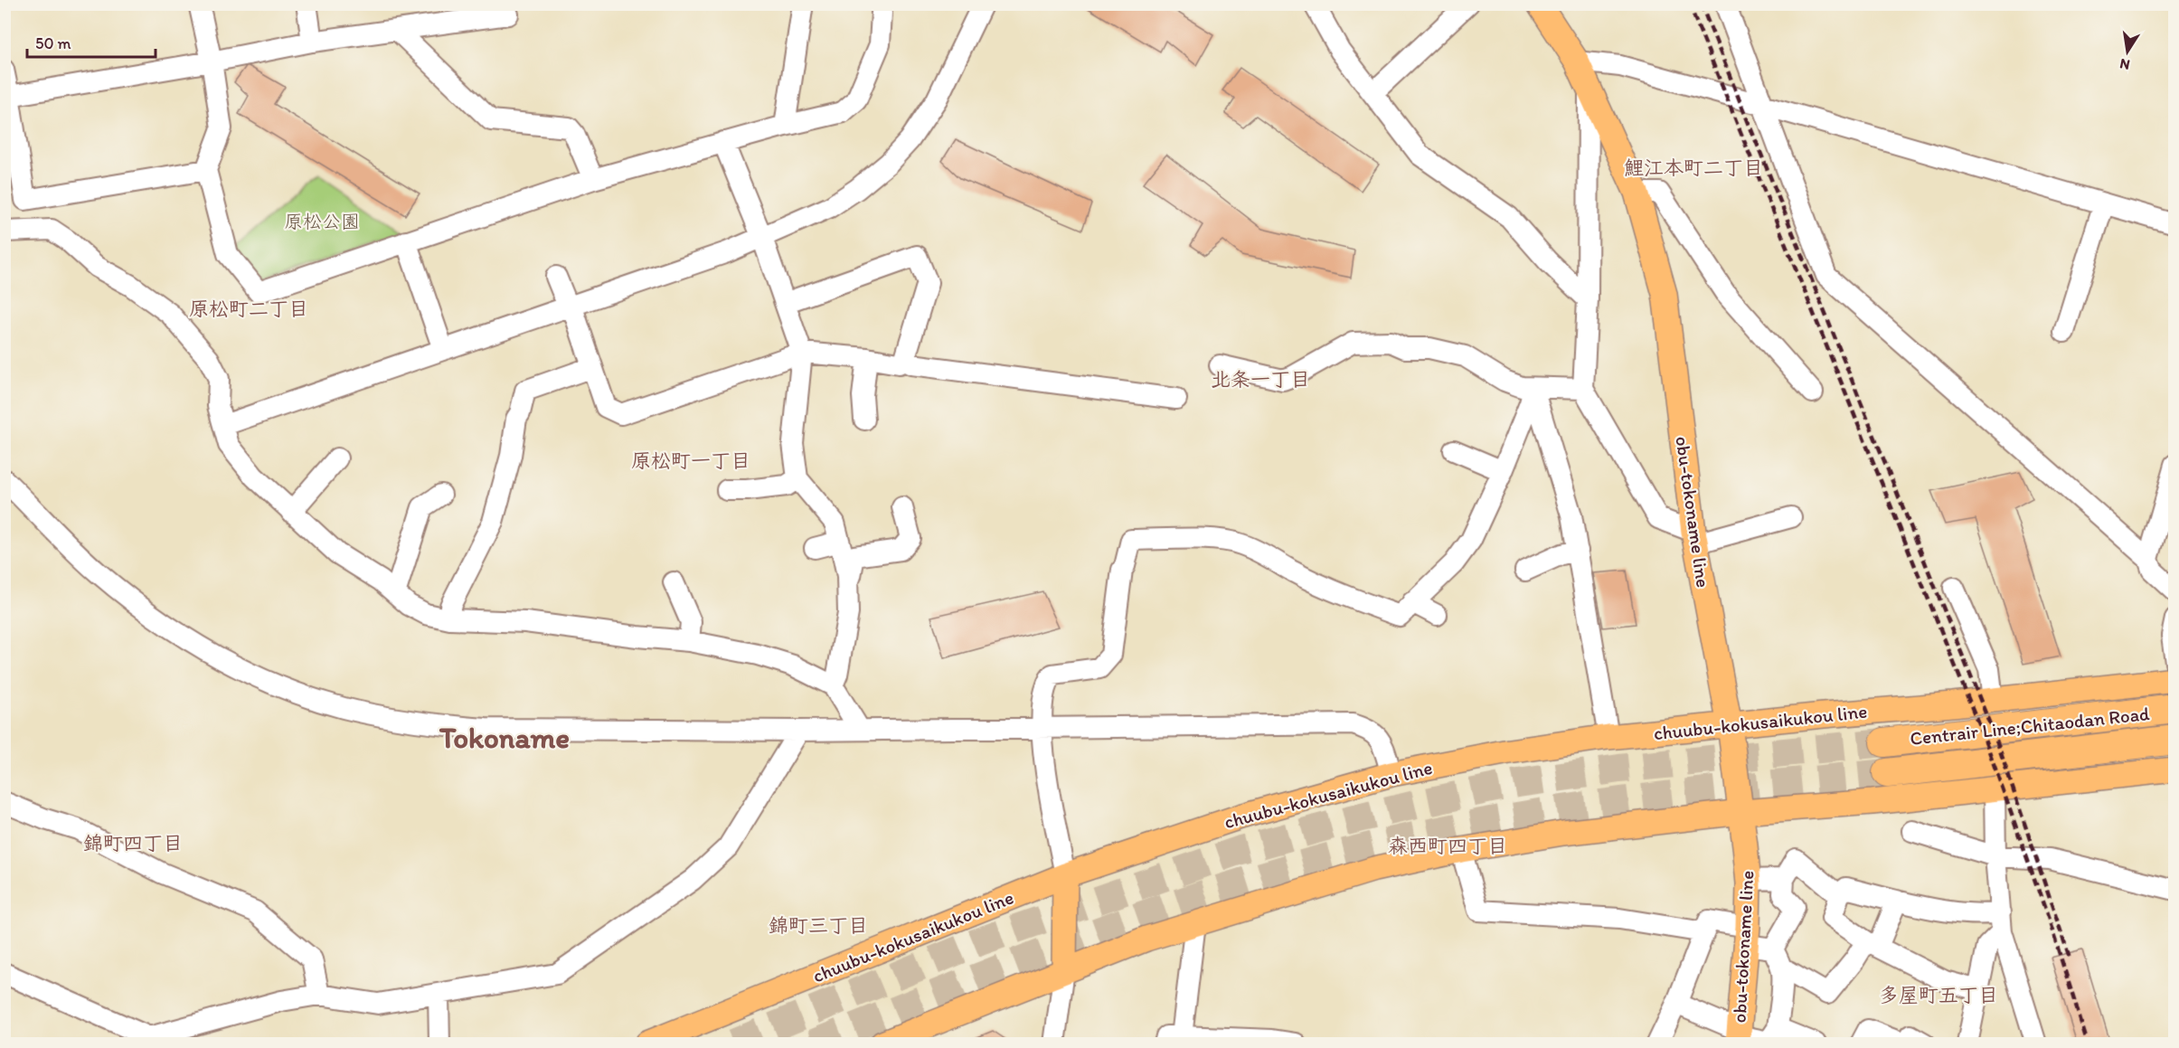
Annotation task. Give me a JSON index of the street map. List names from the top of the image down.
{
  "streets": {
    "highway": ["Centrair Line;Chitaodan Road"],
    "main road": ["obu-tokoname line", "chuubu-kokusaikukou line"]
  },
  "crossings": [
    ["obu-tokoname line", "chuubu-kokusaikukou line"]
  ],
  "districts": [
    "鯉江本町二丁目",
    "原松町二丁目",
    "北条一丁目",
    "原松町一丁目",
    "Tokoname",
    "錦町四丁目",
    "森西町四丁目",
    "錦町三丁目",
    "多屋町五丁目"
  ],
  "parks": ["原松公園"],
  "scale_bar": "50 m",
  "north": "bottom"
}
